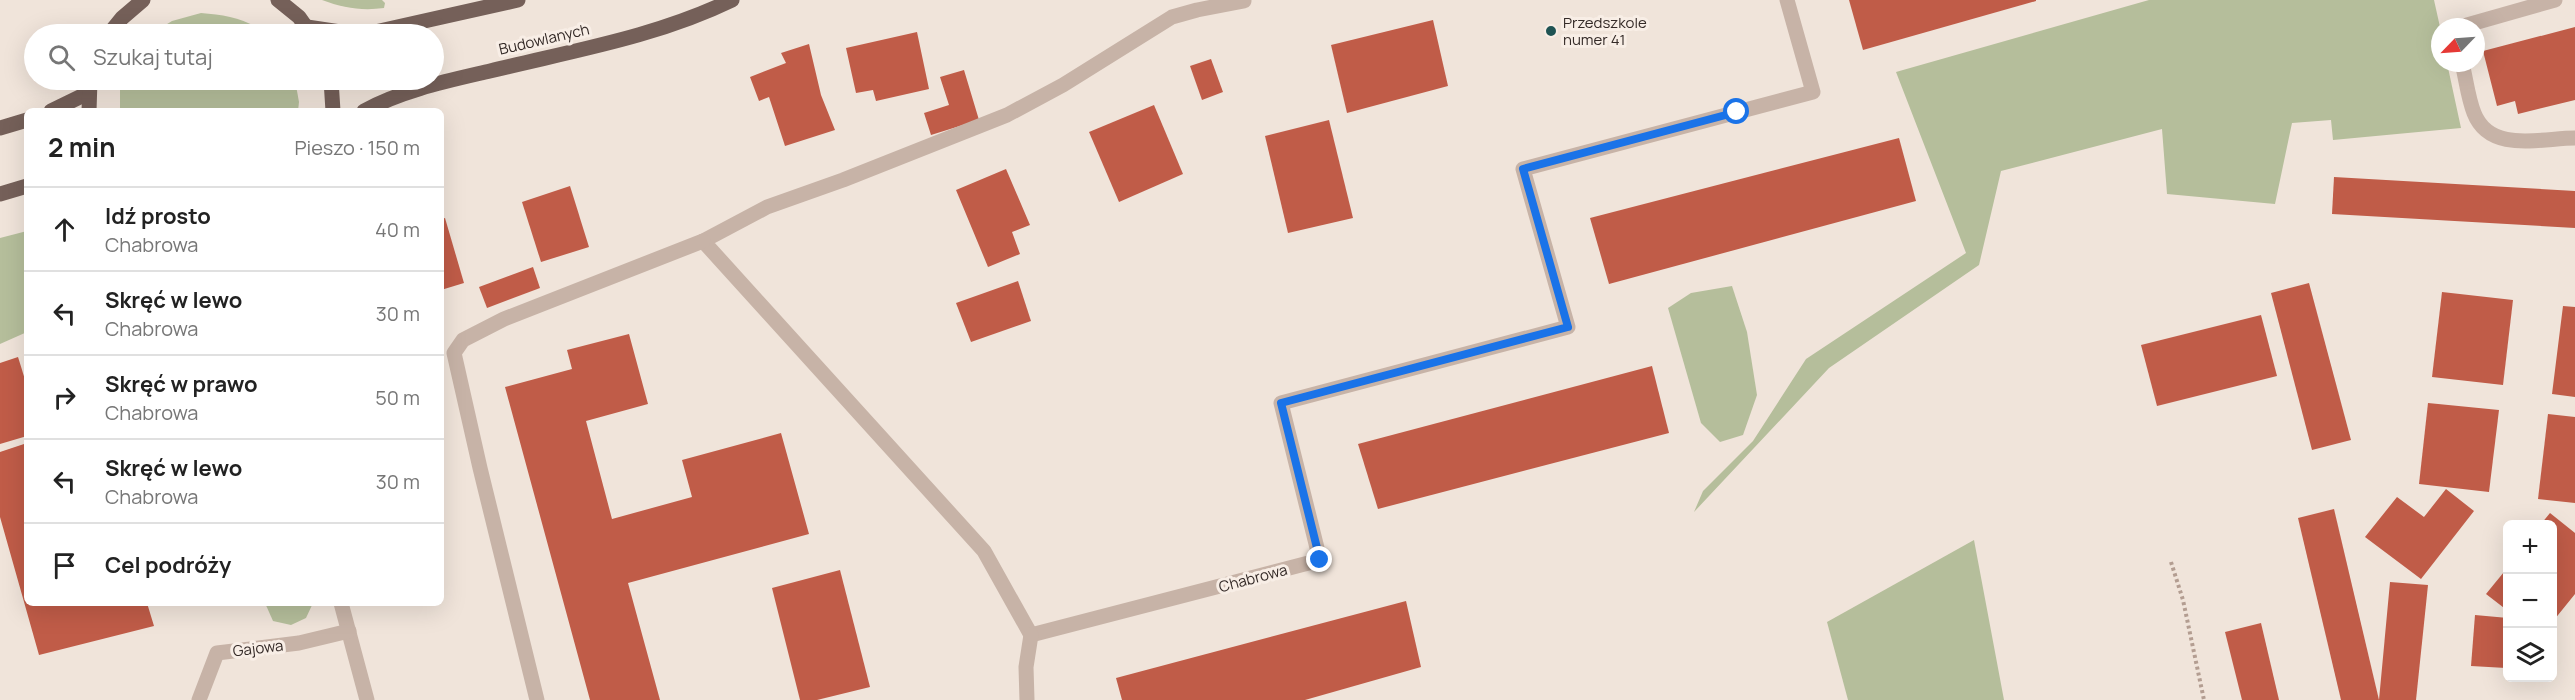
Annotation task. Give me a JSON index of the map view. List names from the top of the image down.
{
  "streets": {
    "main road": ["Budowlanych"],
    "street": ["Chabrowa", "Gajowa"]
  },
  "places": ["Przedszkole numer 41"],
  "north": "bottom left",
  "page": {
    "search": "Szukaj tutaj",
    "heading": ["2 min", "Pieszo · 150 m"],
    "list": [
      ["Idź prosto", "Chabrowa", "40 m"],
      ["Skręć w lewo", "Chabrowa", "30 m"],
      ["Skręć w prawo", "Chabrowa", "50 m"],
      ["Skręć w lewo", "Chabrowa", "30 m"],
      "Cel podróży"
    ],
    "map_buttons": ["+", "−"]
  }
}
